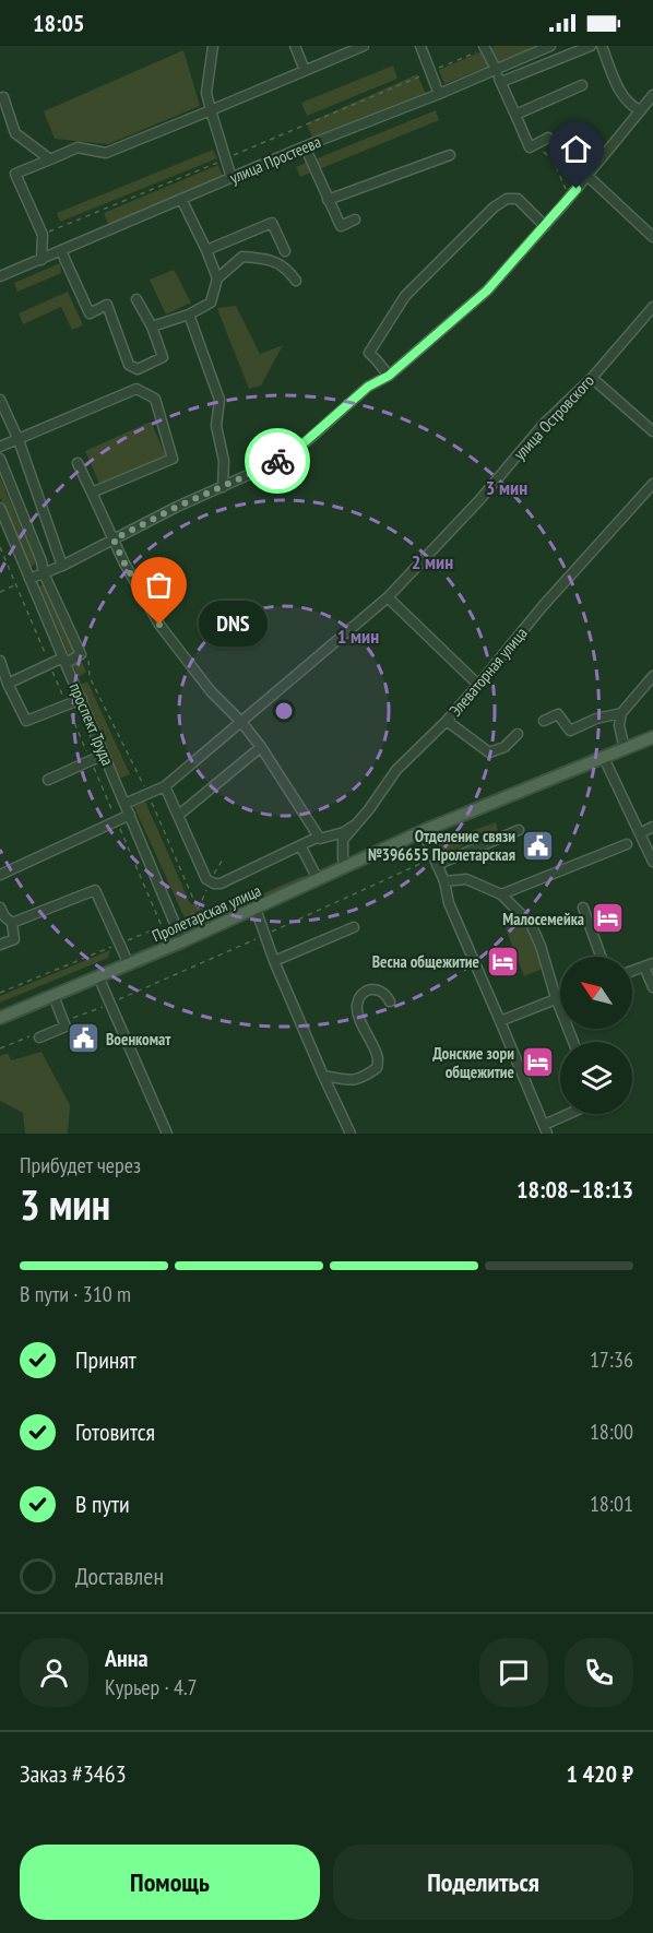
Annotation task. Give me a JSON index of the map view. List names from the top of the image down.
{
  "streets": {
    "main road": ["Пролетарская улица"],
    "street": [
      "улица Простеева",
      "улица Островского",
      "Элеваторная улица",
      "проспект Труда"
    ]
  },
  "crossings": [
    ["улица Островского", "проспект Труда"],
    ["Элеваторная улица", "Пролетарская улица"],
    ["проспект Труда", "Пролетарская улица"]
  ],
  "places": {
    "other": ["DNS"],
    "public building": ["Отделение связи №396655 Пролетарская", "Военкомат"],
    "hotel": ["Малосемейка", "Весна общежитие", "Донские зори общежитие"]
  },
  "north": "top left",
  "page": {
    "status": "18:05",
    "bubble": "DNS",
    "heading": ["3 мин", "Прибудет через", "18:08–18:13"],
    "panel": [
      "Анна",
      "Курьер · 4.7",
      "Заказ #3463",
      "1 420 ₽"
    ],
    "bar": "В пути · 310 m",
    "list": [
      ["Принят", "17:36"],
      ["Готовится", "18:00"],
      ["В пути", "18:01"],
      "Доставлен"
    ],
    "buttons": ["Помощь", "Поделиться"]
  },
  "rings": ["3 мин", "2 мин", "1 мин"]
}
